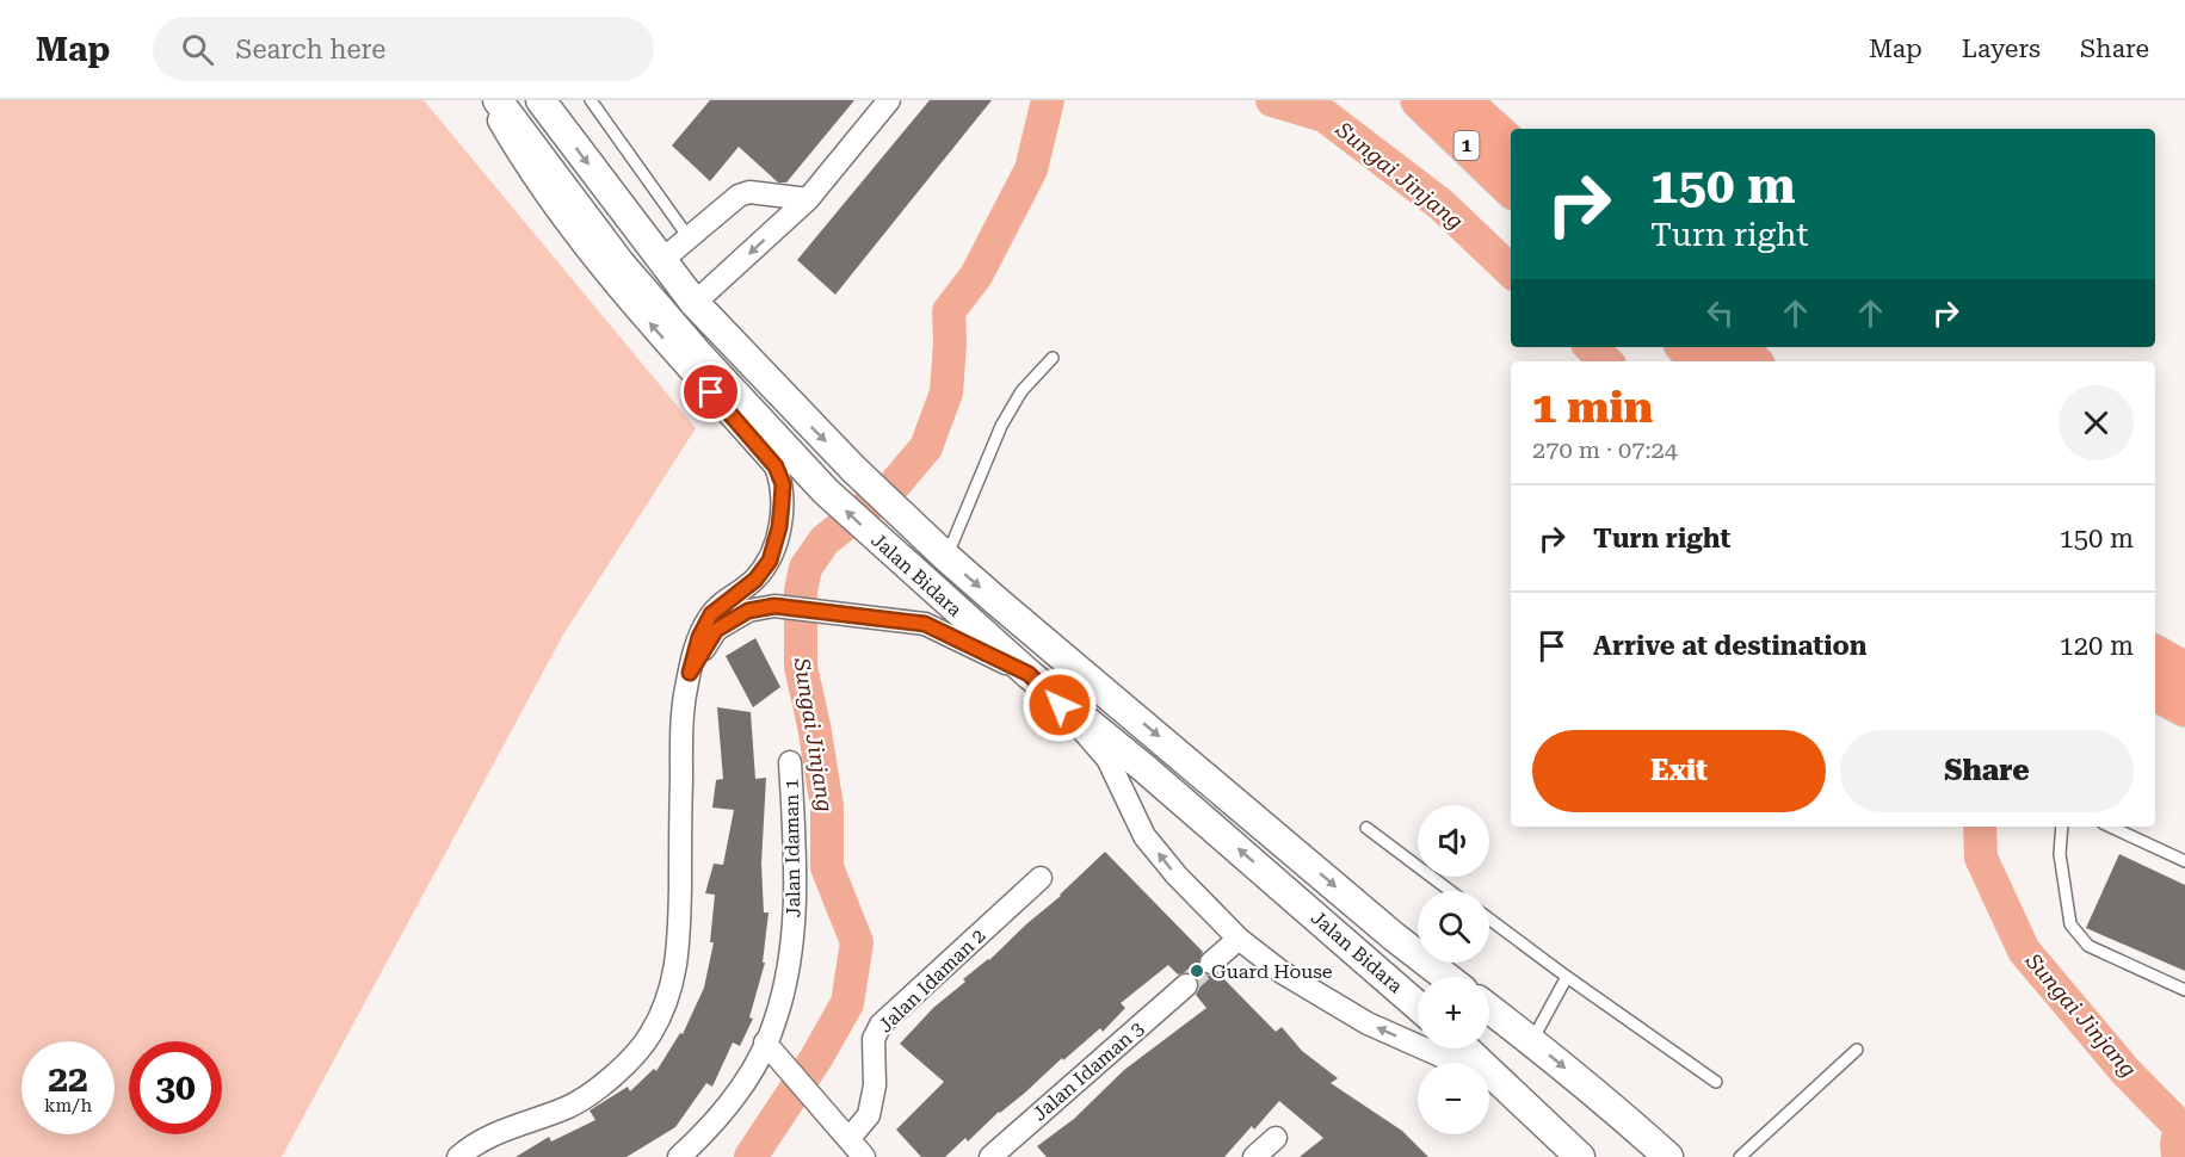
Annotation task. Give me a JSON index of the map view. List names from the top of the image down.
{
  "streets": {
    "highway": ["1"],
    "main road": ["Jalan Bidara"],
    "street": ["Jalan Idaman 1", "Jalan Idaman 2", "Jalan Idaman 3"]
  },
  "water": ["Sungai Jinjang"],
  "places": ["Guard House"],
  "page": {
    "header": "Map",
    "search": "Search here",
    "nav": ["Map", "Layers", "Share"],
    "turn": ["150 m", "Turn right"],
    "heading": ["1 min", "270 m · 07:24"],
    "list": [
      {
        "name": "Turn right",
        "value": "150 m"
      },
      {
        "name": "Arrive at destination",
        "value": "120 m"
      }
    ],
    "buttons": ["Exit", "Share"],
    "map_buttons": ["+", "−"],
    "speed": "22 km/h",
    "limit": "30"
  }
}
